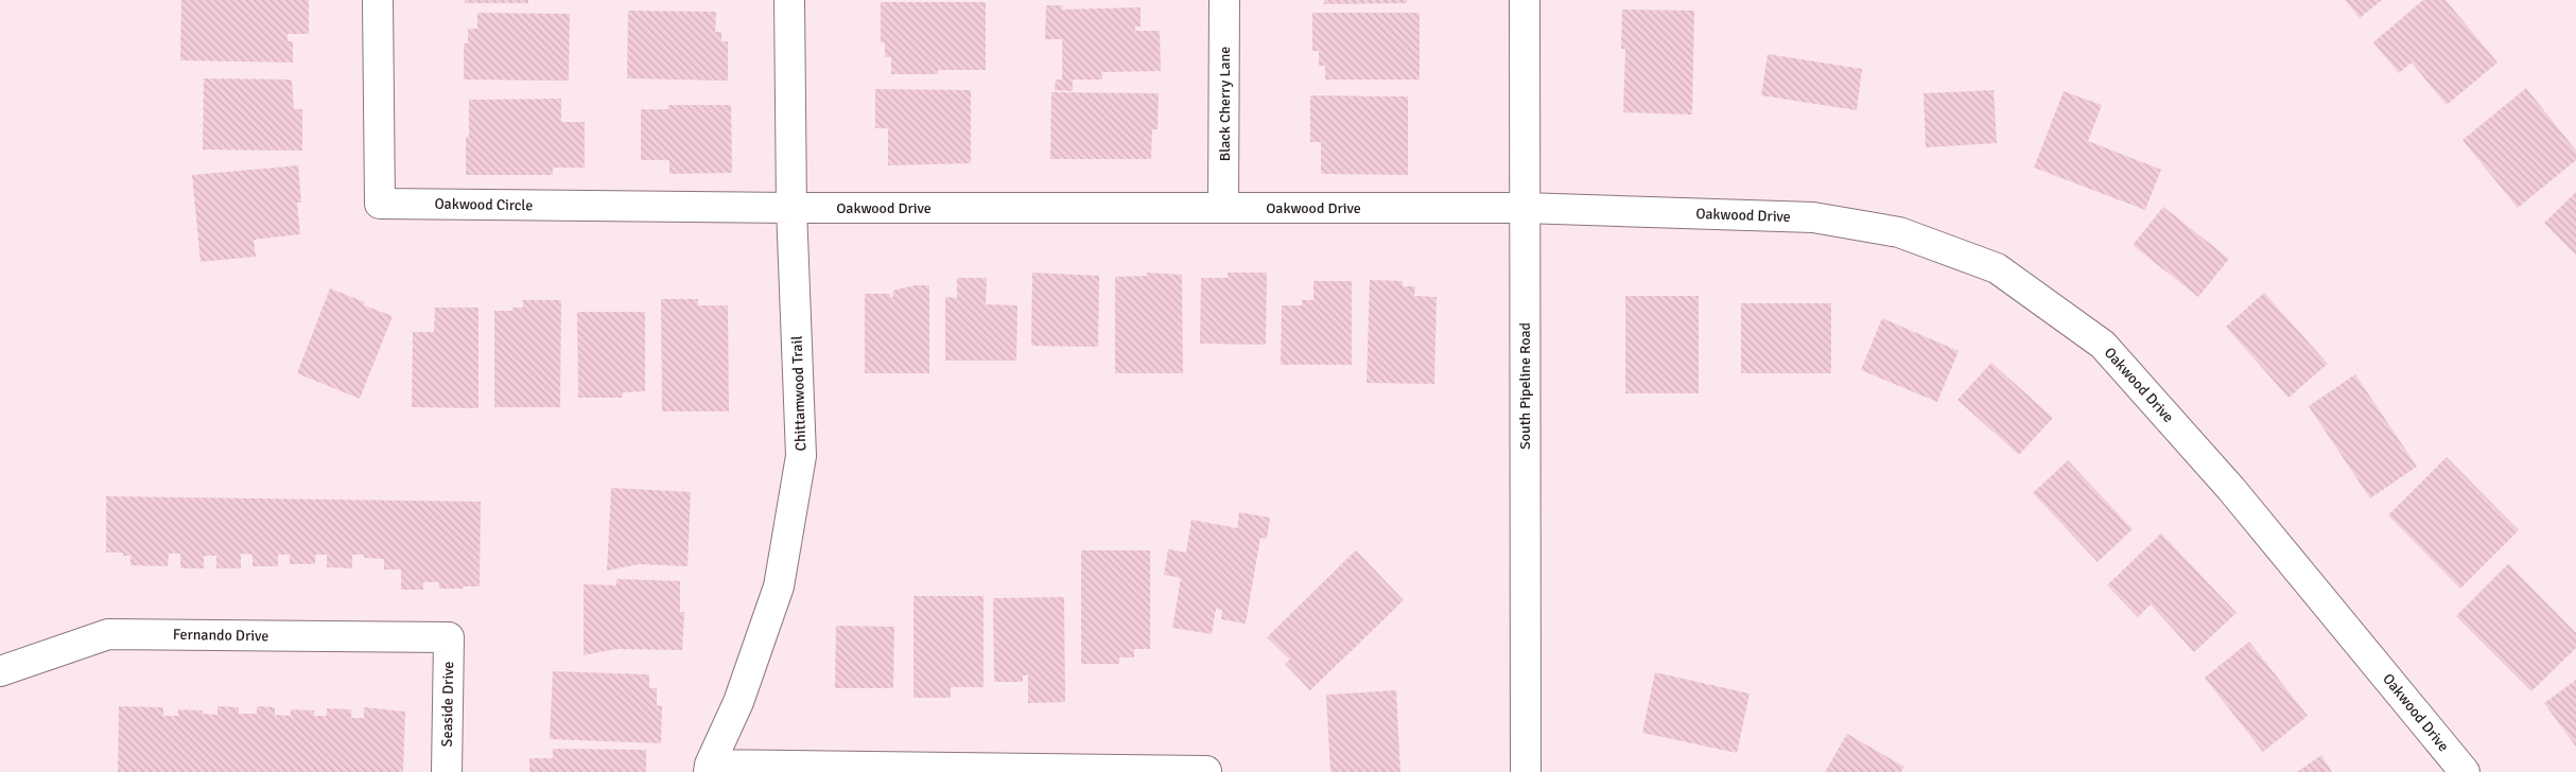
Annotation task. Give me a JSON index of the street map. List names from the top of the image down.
{
  "streets": {
    "street": [
      "Black Cherry Lane",
      "Oakwood Circle",
      "Oakwood Drive",
      "South Pipeline Road",
      "Chittamwood Trail",
      "Fernando Drive",
      "Seaside Drive"
    ]
  },
  "crossings": [
    ["Black Cherry Lane", "Oakwood Drive"],
    ["Oakwood Circle", "Oakwood Drive"],
    ["Oakwood Circle", "Chittamwood Trail"],
    ["Oakwood Drive", "South Pipeline Road"],
    ["Oakwood Drive", "Chittamwood Trail"],
    ["Fernando Drive", "Seaside Drive"]
  ]
}
